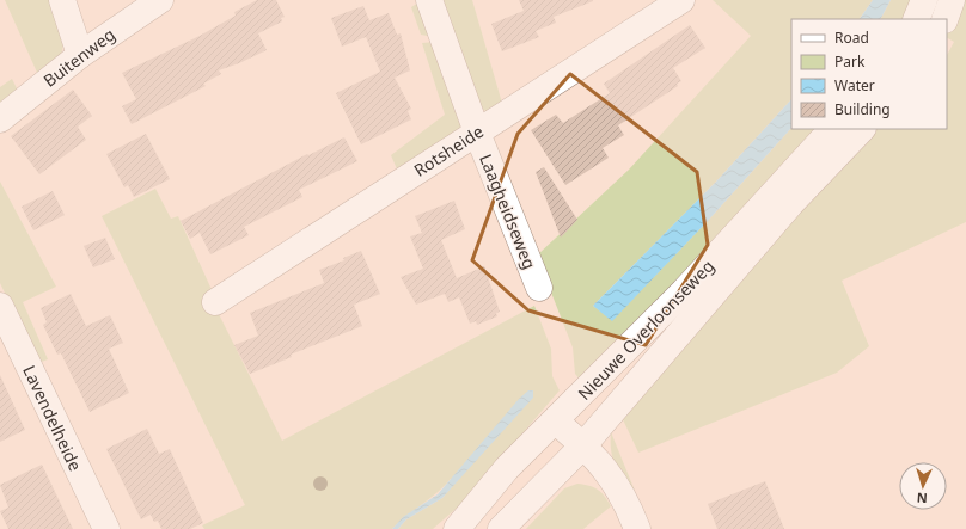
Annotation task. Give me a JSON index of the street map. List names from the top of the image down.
{
  "streets": {
    "street": [
      "Buitenweg",
      "Rotsheide",
      "Laagheidseweg",
      "Nieuwe Overloonseweg",
      "Lavendelheide"
    ]
  },
  "crossings": [
    ["Rotsheide", "Laagheidseweg"]
  ],
  "legend": [
    "Road",
    "Park",
    "Water",
    "Building"
  ],
  "north": "bottom"
}
